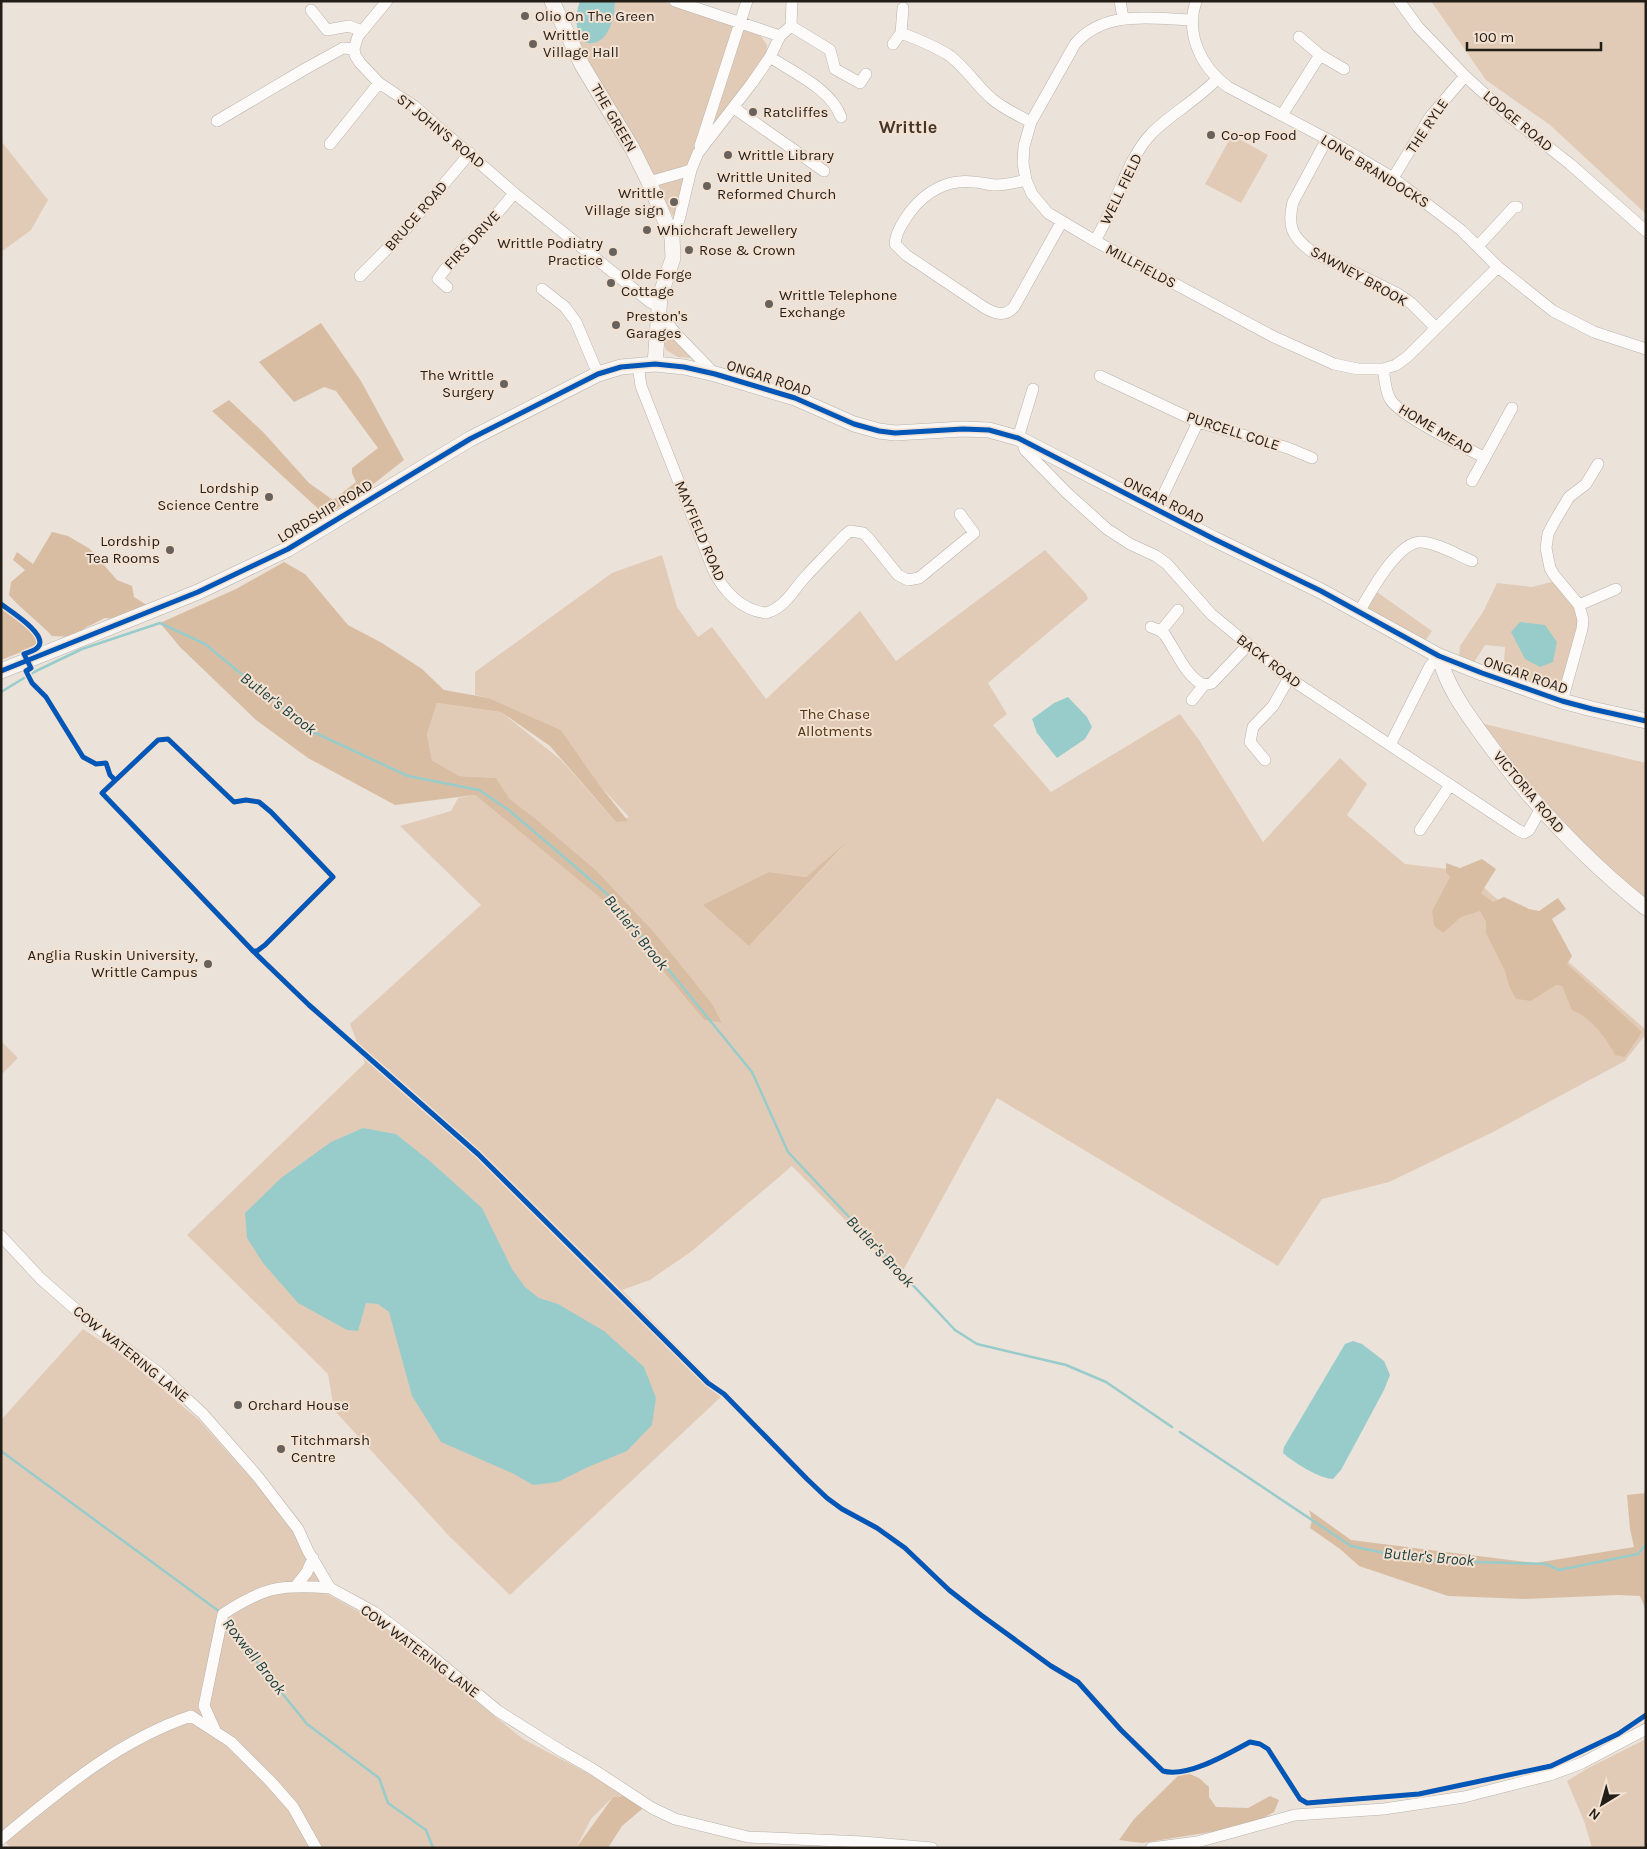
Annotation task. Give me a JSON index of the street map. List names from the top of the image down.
{
  "streets": {
    "street": [
      "THE GREEN",
      "LODGE ROAD",
      "THE RYLE",
      "ST JOHN'S ROAD",
      "LONG BRANDOCKS",
      "WELL FIELD",
      "BRUCE ROAD",
      "FIRS DRIVE",
      "MILLFIELDS",
      "SAWNEY BROOK",
      "ONGAR ROAD",
      "HOME MEAD",
      "PURCELL COLE",
      "LORDSHIP ROAD",
      "MAYFIELD ROAD",
      "BACK ROAD",
      "VICTORIA ROAD",
      "COW WATERING LANE"
    ]
  },
  "crossings": [
    ["THE GREEN", "ST JOHN'S ROAD"],
    ["THE GREEN", "ONGAR ROAD"],
    ["THE GREEN", "LORDSHIP ROAD"],
    ["LODGE ROAD", "THE RYLE"],
    ["THE RYLE", "LONG BRANDOCKS"],
    ["ST JOHN'S ROAD", "BRUCE ROAD"],
    ["ST JOHN'S ROAD", "FIRS DRIVE"],
    ["ST JOHN'S ROAD", "ONGAR ROAD"],
    ["LONG BRANDOCKS", "WELL FIELD"],
    ["LONG BRANDOCKS", "MILLFIELDS"],
    ["LONG BRANDOCKS", "SAWNEY BROOK"],
    ["WELL FIELD", "MILLFIELDS"],
    ["MILLFIELDS", "SAWNEY BROOK"],
    ["MILLFIELDS", "HOME MEAD"],
    ["ONGAR ROAD", "LORDSHIP ROAD"],
    ["ONGAR ROAD", "BACK ROAD"],
    ["ONGAR ROAD", "VICTORIA ROAD"],
    ["LORDSHIP ROAD", "MAYFIELD ROAD"],
    ["BACK ROAD", "VICTORIA ROAD"]
  ],
  "districts": ["Writtle"],
  "water": ["Butler's Brook", "Roxwell Brook"],
  "parks": ["The Chase Allotments"],
  "places": [
    "Olio On The Green",
    "Writtle Village Hall",
    "Ratcliffes",
    "Co-op Food",
    "Writtle Library",
    "Writtle United Reformed Church",
    "Writtle Village sign",
    "Whichcraft Jewellery",
    "Rose & Crown",
    "Writtle Podiatry Practice",
    "Olde Forge Cottage",
    "Writtle Telephone Exchange",
    "Preston's Garages",
    "The Writtle Surgery",
    "Lordship Science Centre",
    "Lordship Tea Rooms",
    "Anglia Ruskin University, Writtle Campus",
    "Orchard House",
    "Titchmarsh Centre"
  ],
  "scale_bar": "100 m",
  "north": "bottom left"
}
